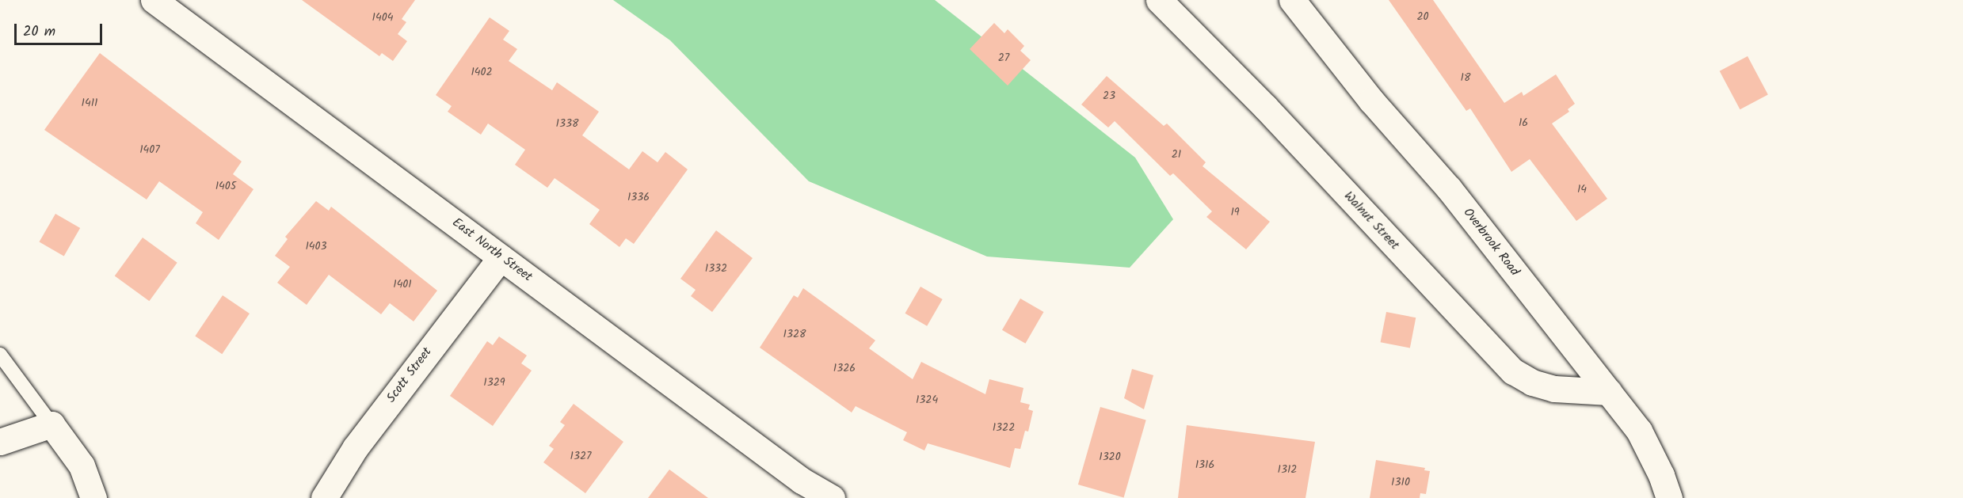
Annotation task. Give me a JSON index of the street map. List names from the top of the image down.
{
  "streets": {
    "street": [
      "Walnut Street",
      "Overbrook Road",
      "East North Street",
      "Scott Street"
    ]
  },
  "crossings": [
    ["Walnut Street", "Overbrook Road"],
    ["East North Street", "Scott Street"]
  ],
  "house_numbers": [
    "20",
    "1404",
    "27",
    "1402",
    "18",
    "23",
    "1411",
    "16",
    "1338",
    "1407",
    "21",
    "1405",
    "14",
    "1336",
    "19",
    "1403",
    "1332",
    "1401",
    "1328",
    "1326",
    "1329",
    "1324",
    "1322",
    "1327",
    "1320",
    "1316",
    "1312",
    "1310"
  ],
  "scale_bar": "20 m"
}
